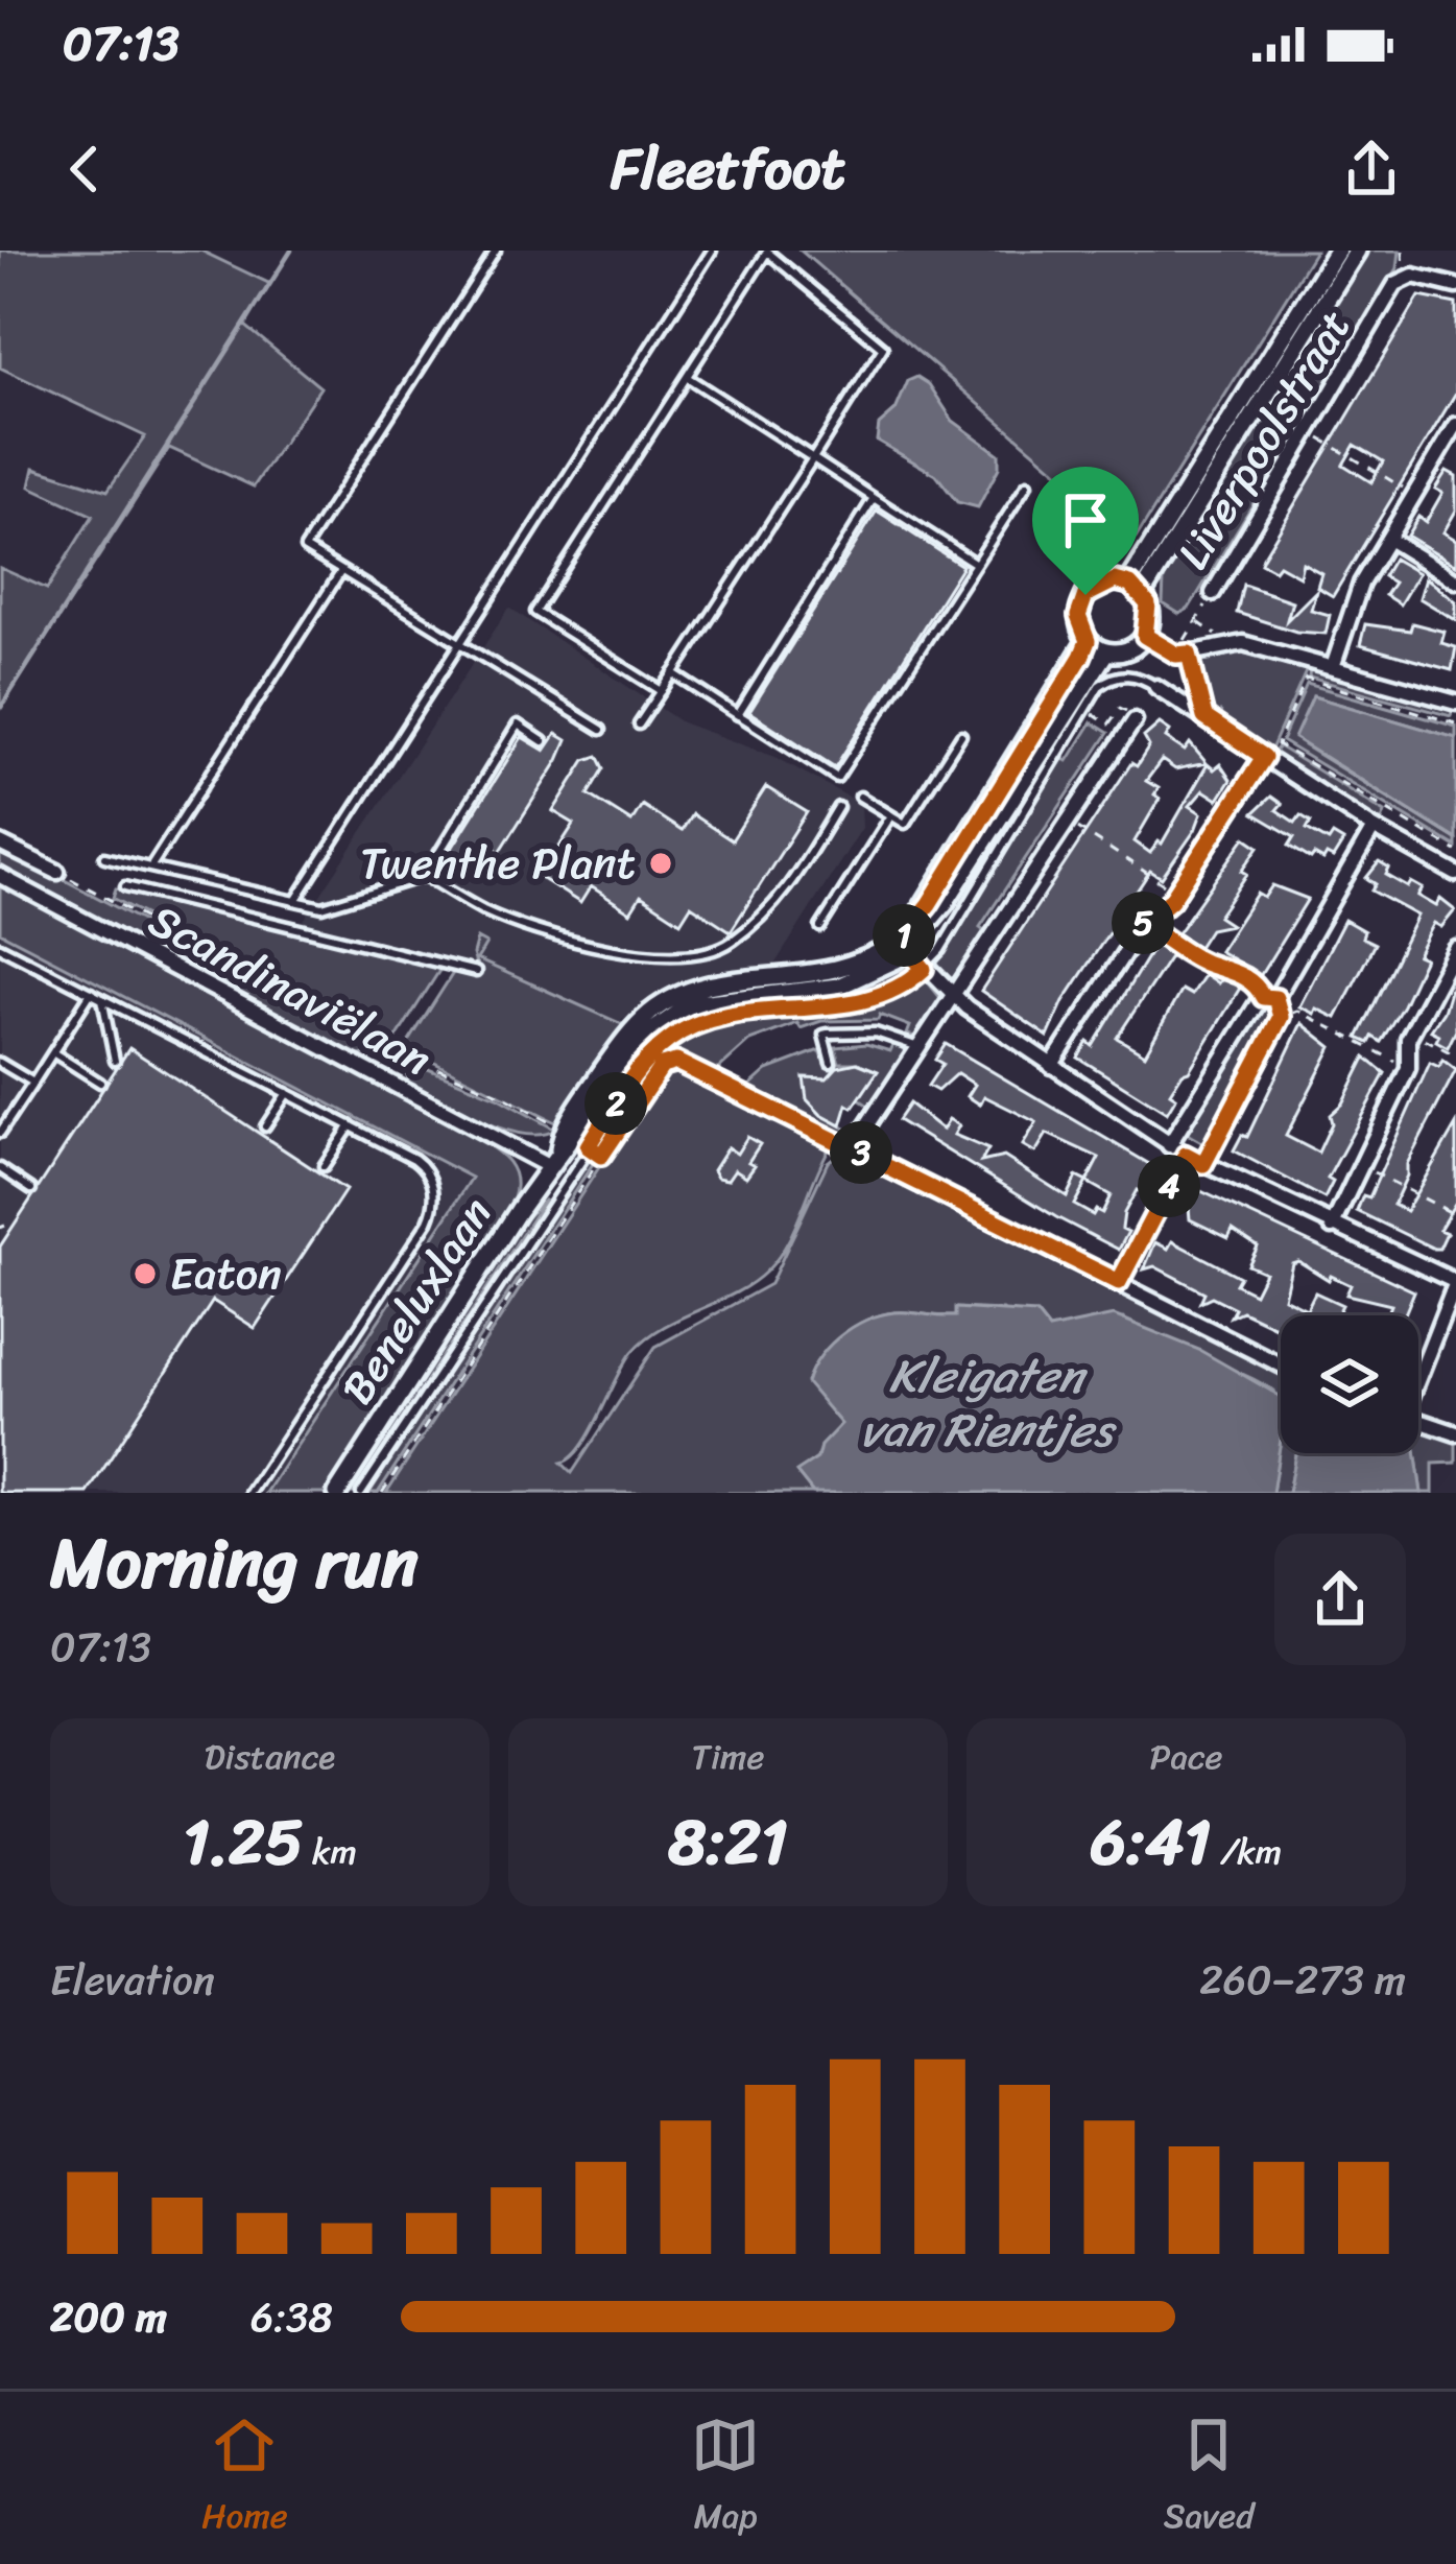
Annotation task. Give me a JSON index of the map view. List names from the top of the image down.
{
  "streets": {
    "street": ["Liverpoolstraat", "Scandinaviëlaan", "Beneluxlaan"]
  },
  "crossings": [
    ["Scandinaviëlaan", "Beneluxlaan"]
  ],
  "water": ["Kleigaten van Rientjes"],
  "places": ["Twenthe Plant", "Eaton"],
  "page": {
    "status": "07:13",
    "header": "Fleetfoot",
    "pins": [
      "5",
      "1",
      "2",
      "3",
      "4"
    ],
    "heading": ["Morning run", "07:13"],
    "stats": [
      ["Distance", "1.25 km"],
      ["Time", "8:21"],
      ["Pace", "6:41 /km"]
    ],
    "chart": ["Elevation", "260–273 m"],
    "list": [
      {
        "name": "200 m",
        "note": "6:38"
      }
    ],
    "tabs": ["Home", "Map", "Saved"]
  }
}
